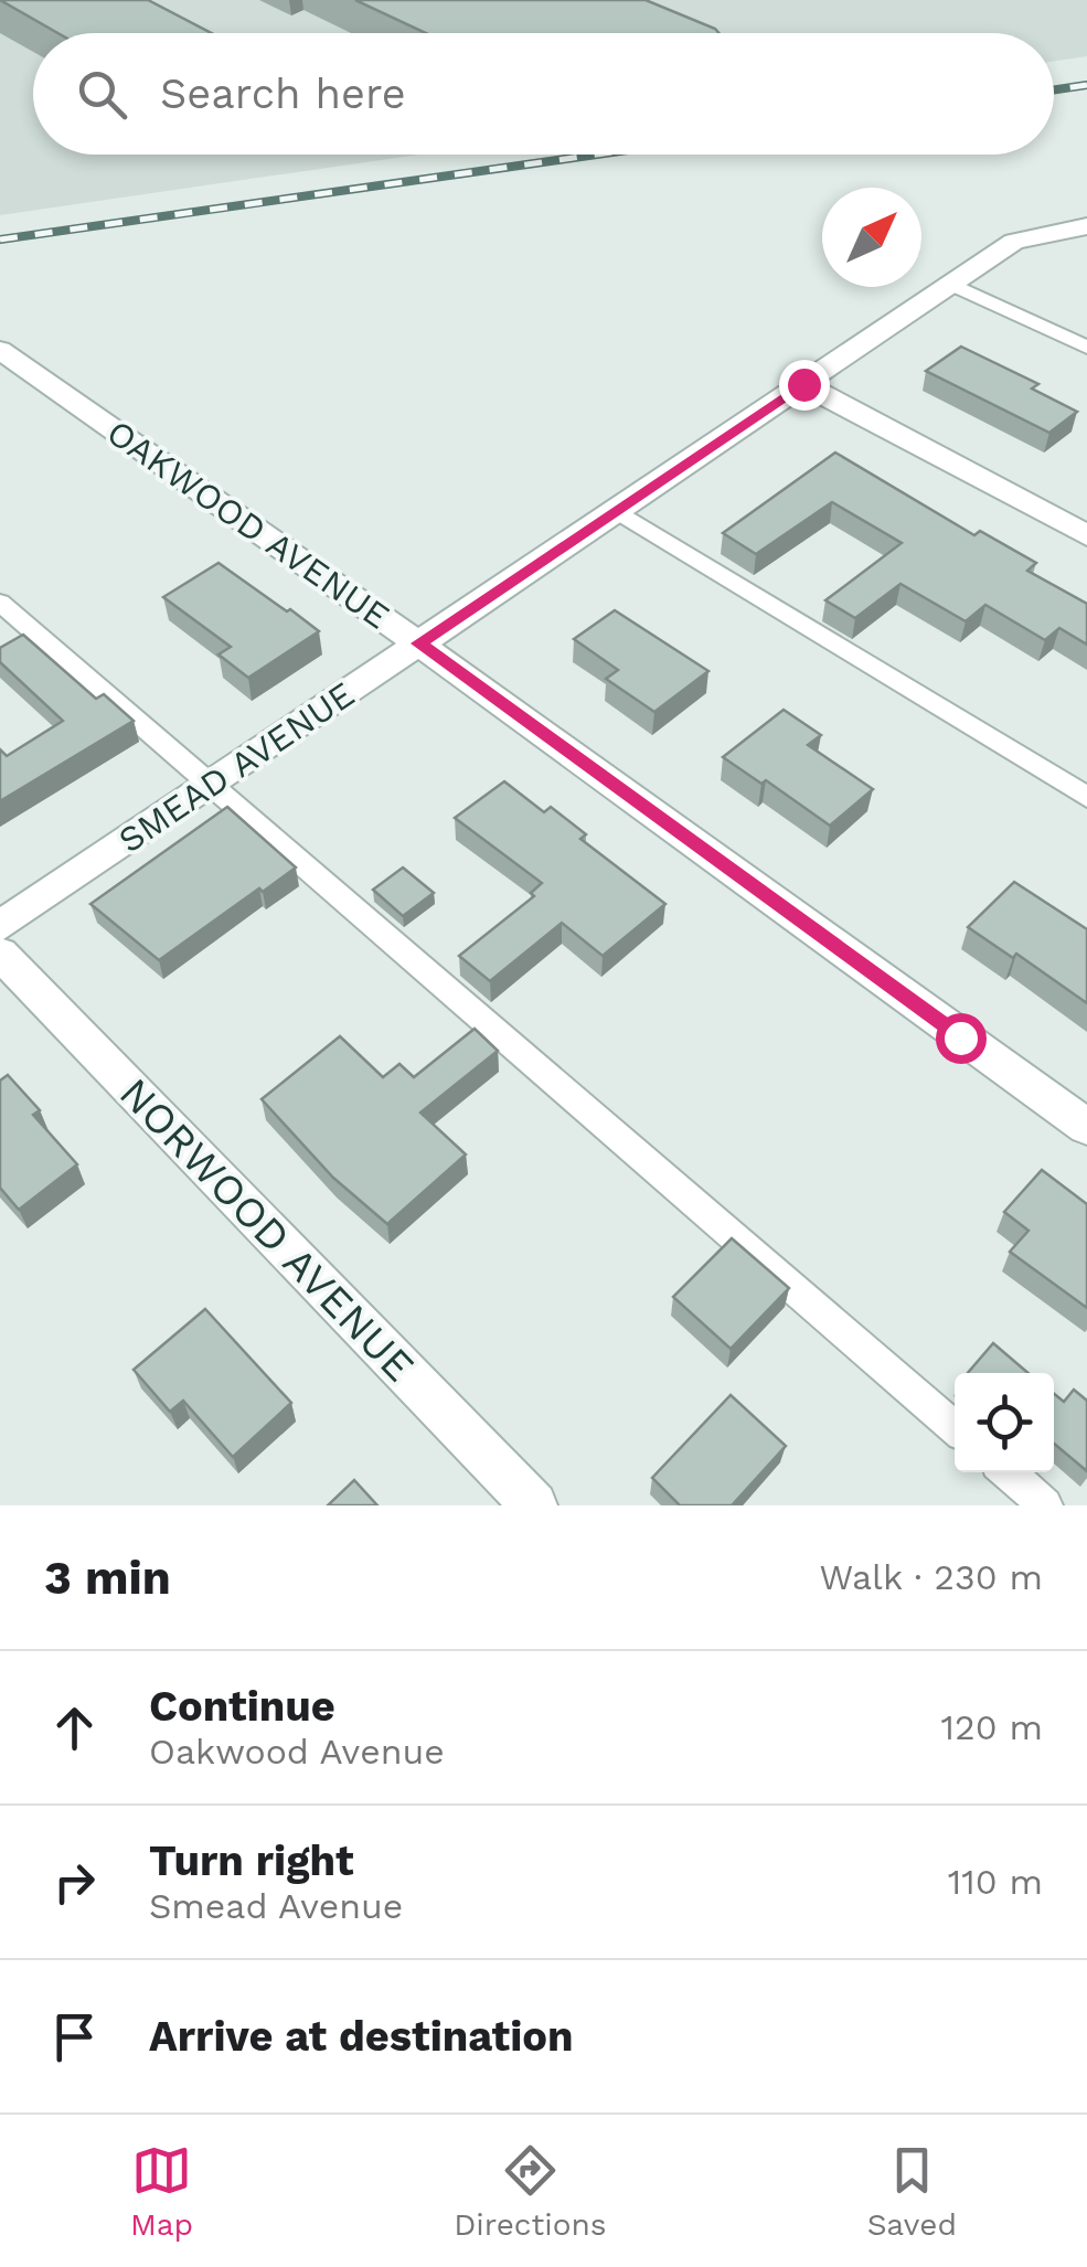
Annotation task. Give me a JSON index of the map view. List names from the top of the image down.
{
  "streets": {
    "street": ["OAKWOOD AVENUE", "SMEAD AVENUE", "NORWOOD AVENUE"]
  },
  "crossings": [
    ["OAKWOOD AVENUE", "SMEAD AVENUE"]
  ],
  "north": "top right",
  "page": {
    "search": "Search here",
    "heading": ["3 min", "Walk · 230 m"],
    "list": [
      ["Continue", "Oakwood Avenue", "120 m"],
      ["Turn right", "Smead Avenue", "110 m"],
      "Arrive at destination"
    ],
    "nav": ["Map", "Directions", "Saved"]
  }
}
